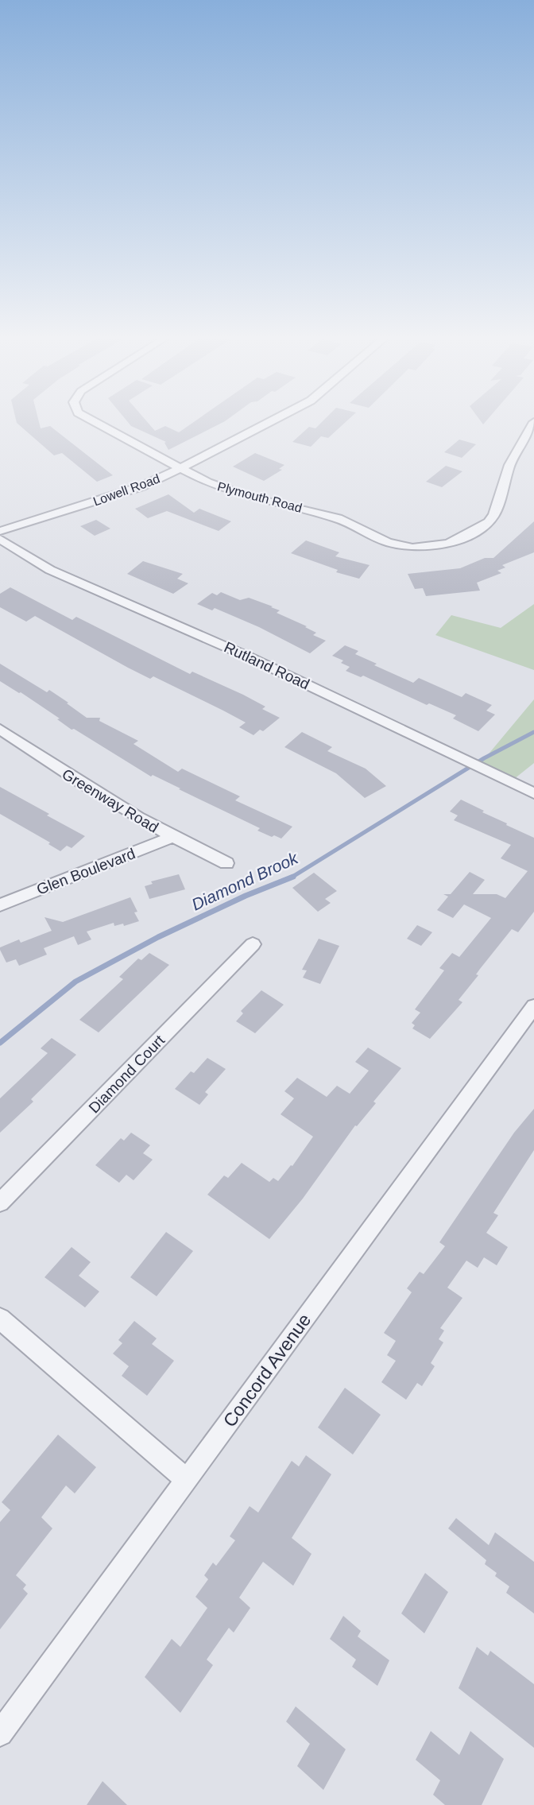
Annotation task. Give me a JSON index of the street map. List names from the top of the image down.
{
  "streets": {
    "street": [
      "Lowell Road",
      "Plymouth Road",
      "Rutland Road",
      "Greenway Road",
      "Glen Boulevard",
      "Diamond Court",
      "Concord Avenue"
    ]
  },
  "crossings": [
    ["Lowell Road", "Plymouth Road"],
    ["Greenway Road", "Glen Boulevard"]
  ],
  "water": ["Diamond Brook"]
}
